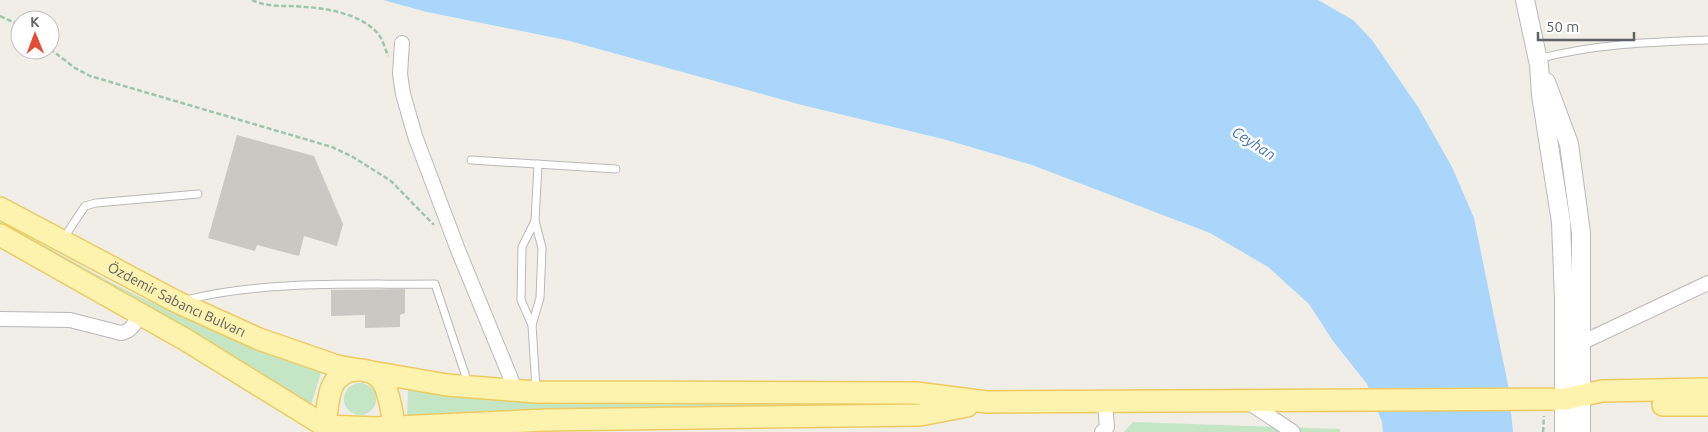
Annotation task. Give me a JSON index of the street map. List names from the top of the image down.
{
  "streets": {
    "main road": ["Özdemir Sabancı Bulvarı"]
  },
  "water": ["Ceyhan"],
  "scale_bar": "50 m",
  "north": "top"
}
